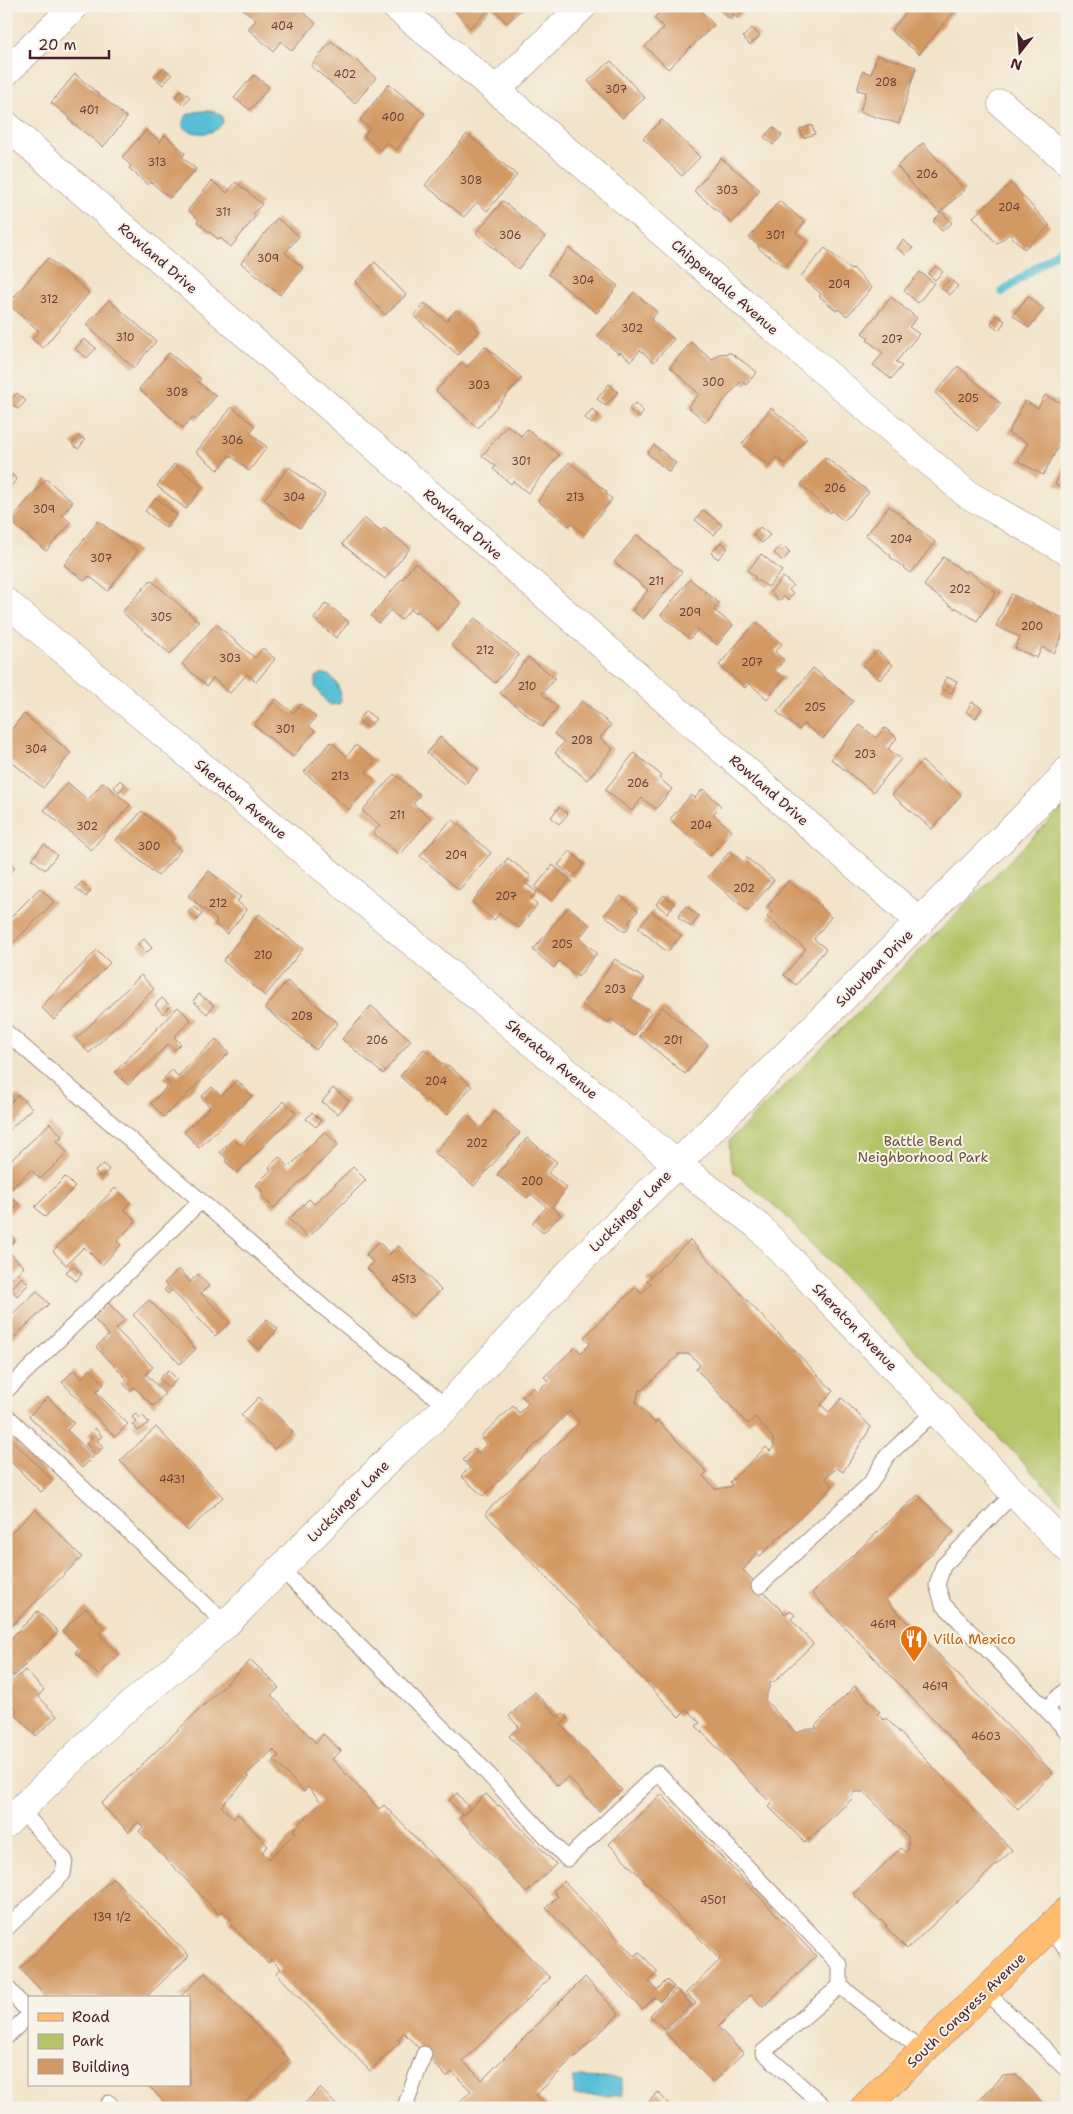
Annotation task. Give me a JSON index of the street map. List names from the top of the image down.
{
  "streets": {
    "main road": ["South Congress Avenue"],
    "street": [
      "Rowland Drive",
      "Chippendale Avenue",
      "Sheraton Avenue",
      "Suburban Drive",
      "Lucksinger Lane"
    ]
  },
  "crossings": [
    ["Rowland Drive", "Suburban Drive"],
    ["Sheraton Avenue", "Suburban Drive"],
    ["Sheraton Avenue", "Lucksinger Lane"],
    ["Suburban Drive", "Lucksinger Lane"]
  ],
  "parks": ["Battle Bend Neighborhood Park"],
  "places": {
    "restaurant": ["Villa Mexico"]
  },
  "house_numbers": [
    "404",
    "402",
    "208",
    "307",
    "401",
    "400",
    "313",
    "206",
    "308",
    "303",
    "204",
    "311",
    "306",
    "301",
    "309",
    "304",
    "209",
    "312",
    "302",
    "310",
    "207",
    "300",
    "303",
    "308",
    "205",
    "306",
    "301",
    "206",
    "304",
    "213",
    "309",
    "204",
    "307",
    "211",
    "202",
    "209",
    "305",
    "200",
    "212",
    "303",
    "207",
    "210",
    "205",
    "301",
    "208",
    "304",
    "203",
    "213",
    "206",
    "211",
    "204",
    "302",
    "300",
    "209",
    "202",
    "207",
    "212",
    "205",
    "210",
    "203",
    "208",
    "206",
    "201",
    "204",
    "202",
    "200",
    "4513",
    "4431",
    "4619",
    "4619",
    "4603",
    "4501",
    "139 1/2"
  ],
  "legend": ["Road", "Park", "Building"],
  "scale_bar": "20 m",
  "north": "bottom"
}
